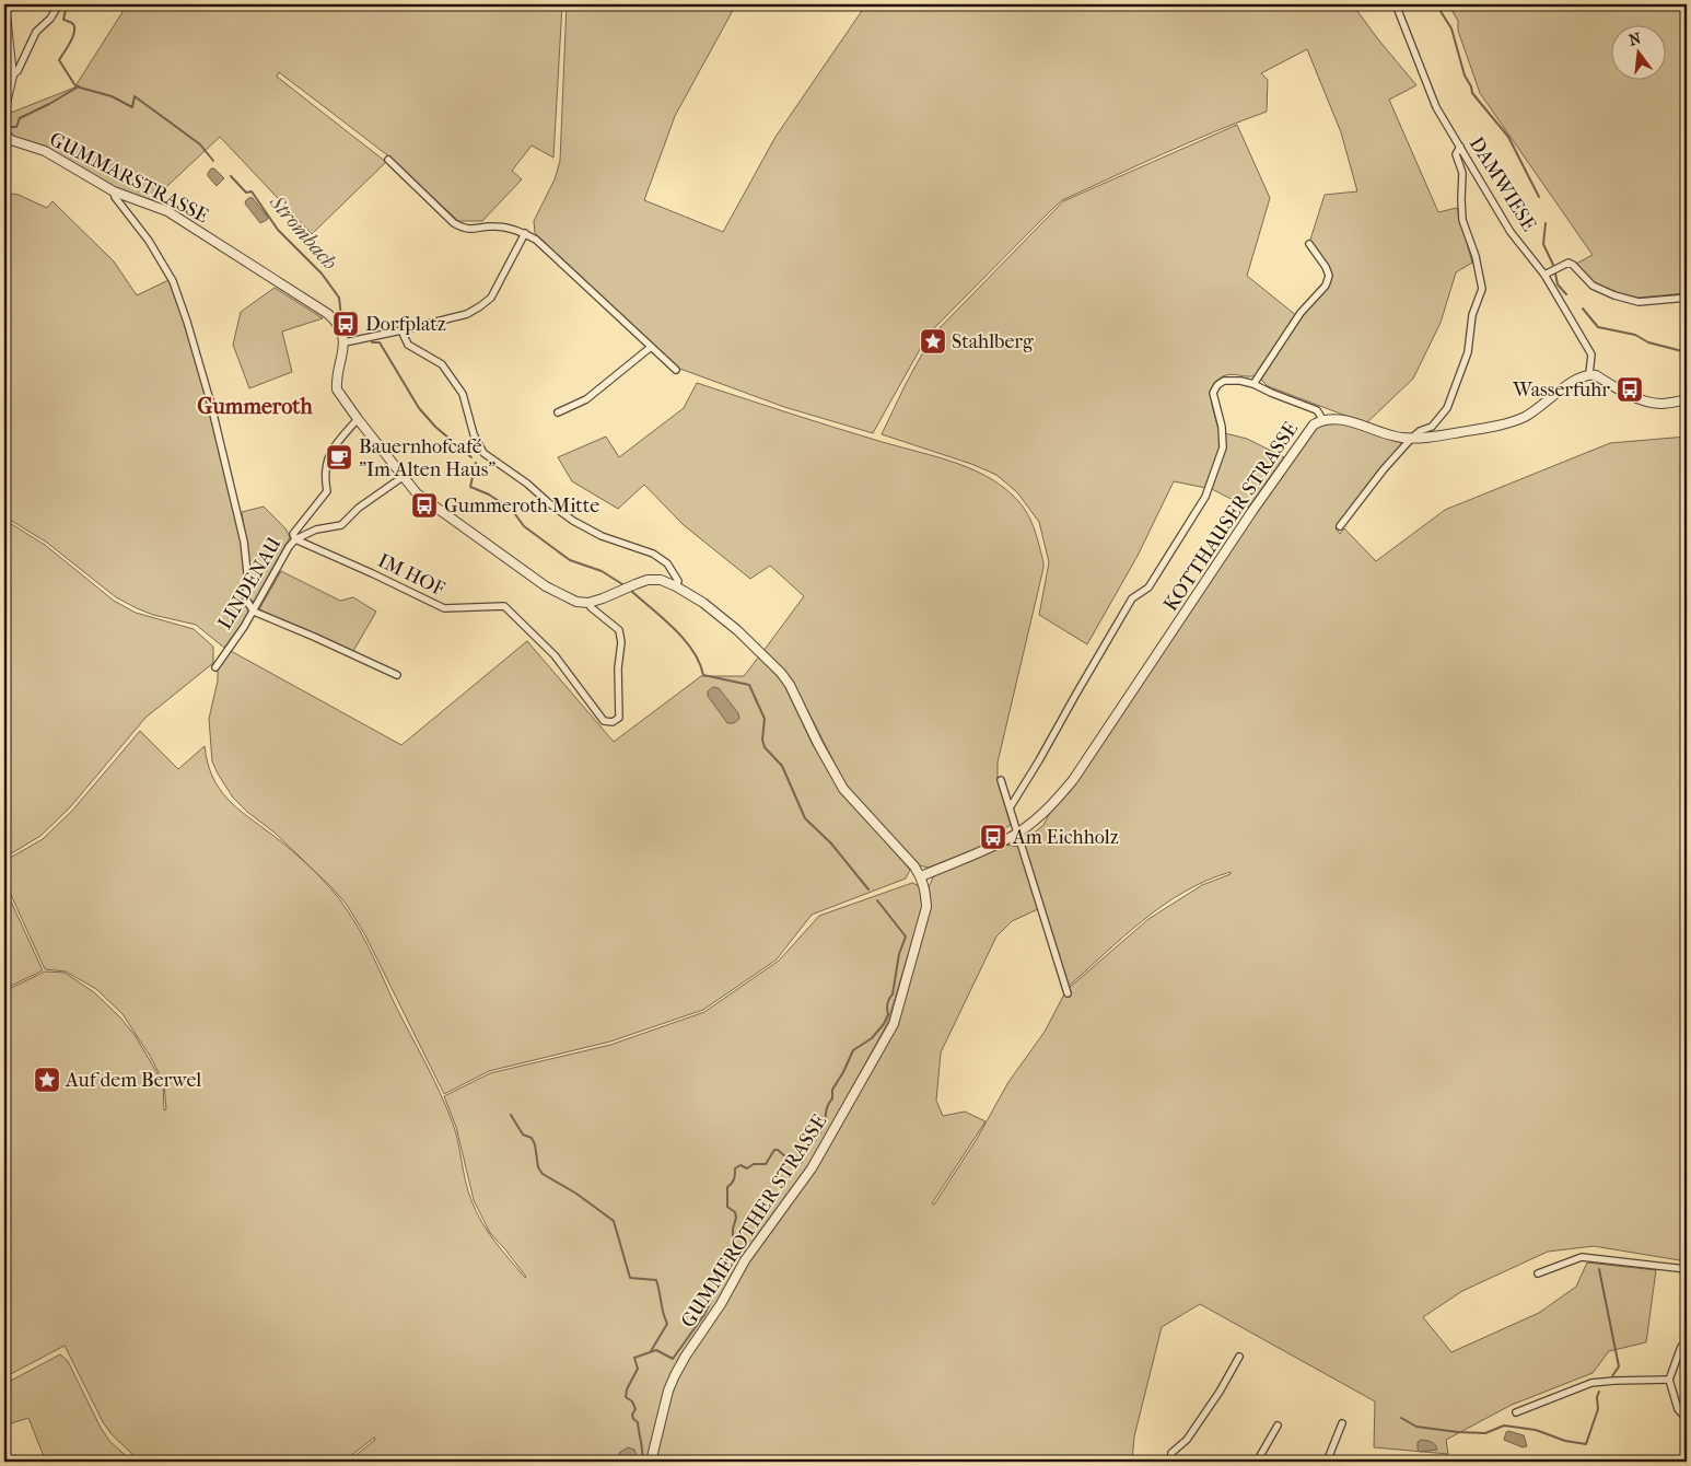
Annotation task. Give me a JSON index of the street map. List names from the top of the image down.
{
  "streets": {
    "street": [
      "GUMMARSTRASSE",
      "DAMWIESE",
      "KOTTHAUSER STRASSE",
      "IM HOF",
      "LINDENAU",
      "GUMMEROTHER STRASSE"
    ]
  },
  "crossings": [
    ["DAMWIESE", "KOTTHAUSER STRASSE"],
    ["KOTTHAUSER STRASSE", "GUMMEROTHER STRASSE"],
    ["IM HOF", "LINDENAU"]
  ],
  "districts": ["Gummeroth"],
  "water": ["Strombach"],
  "places": {
    "bus stop": [
      "Dorfplatz",
      "Wasserfuhr",
      "Gummeroth Mitte",
      "Am Eichholz"
    ],
    "place": ["Stahlberg", "Auf dem Berwel"],
    "cafe": ["Bauernhofcafé \"Im Alten Haus\""]
  },
  "north": "top"
}
